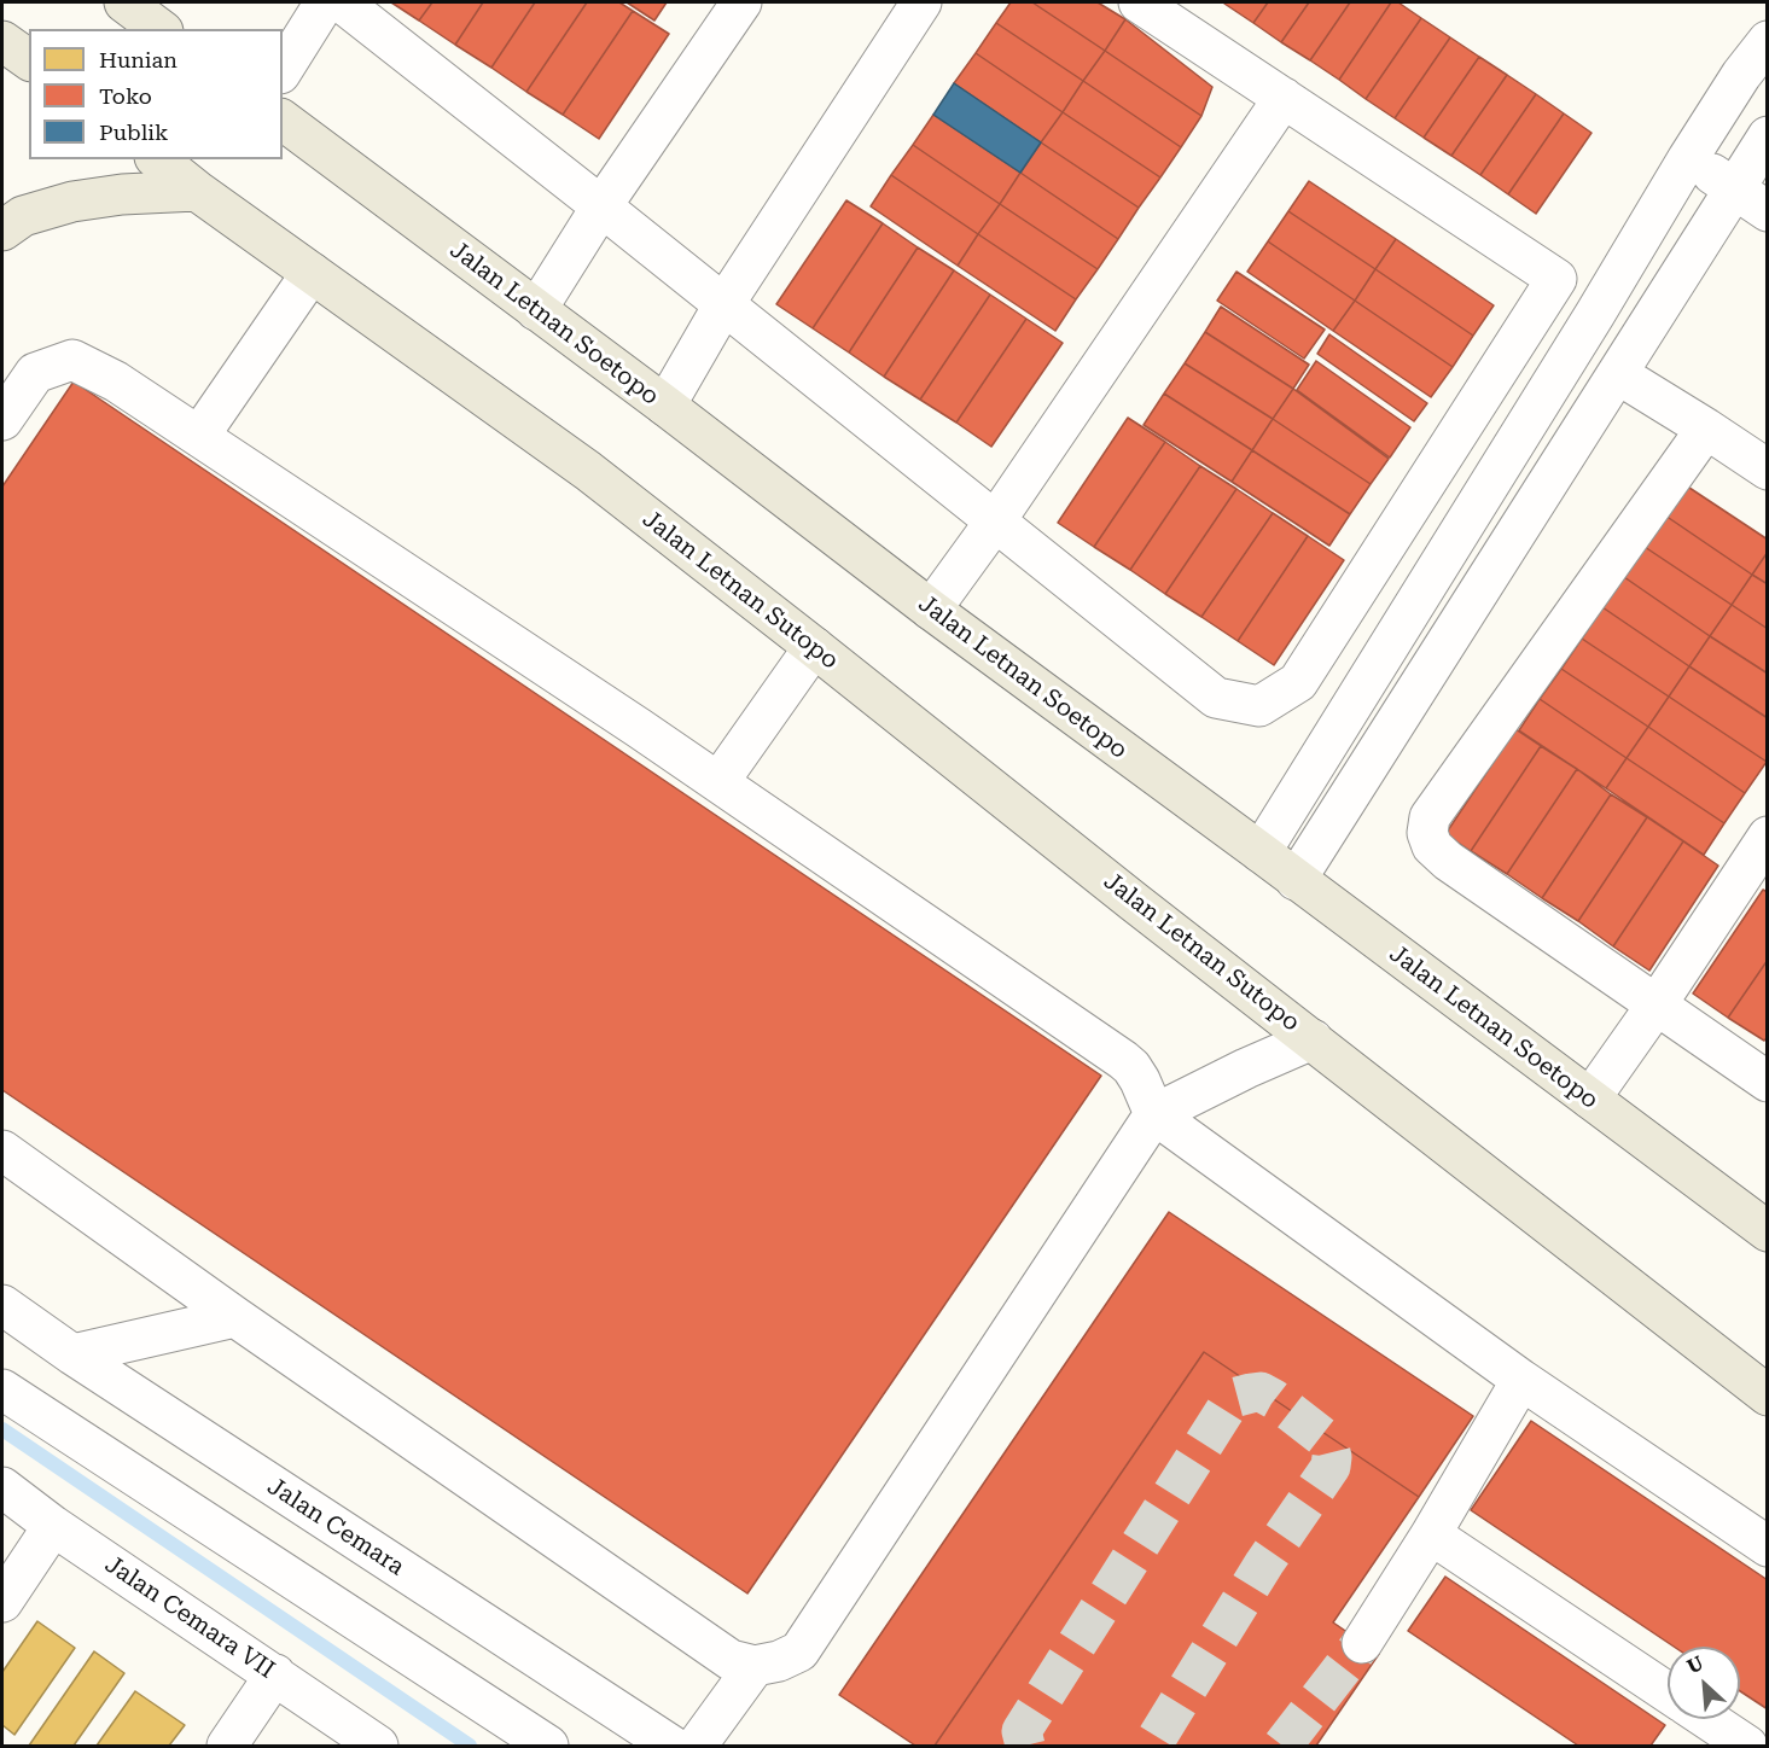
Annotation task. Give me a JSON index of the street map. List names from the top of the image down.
{
  "streets": {
    "main road": ["Jalan Letnan Soetopo", "Jalan Letnan Sutopo"],
    "street": ["Jalan Cemara", "Jalan Cemara VII"]
  },
  "legend": ["Hunian", "Toko", "Publik"],
  "north": "top left"
}
